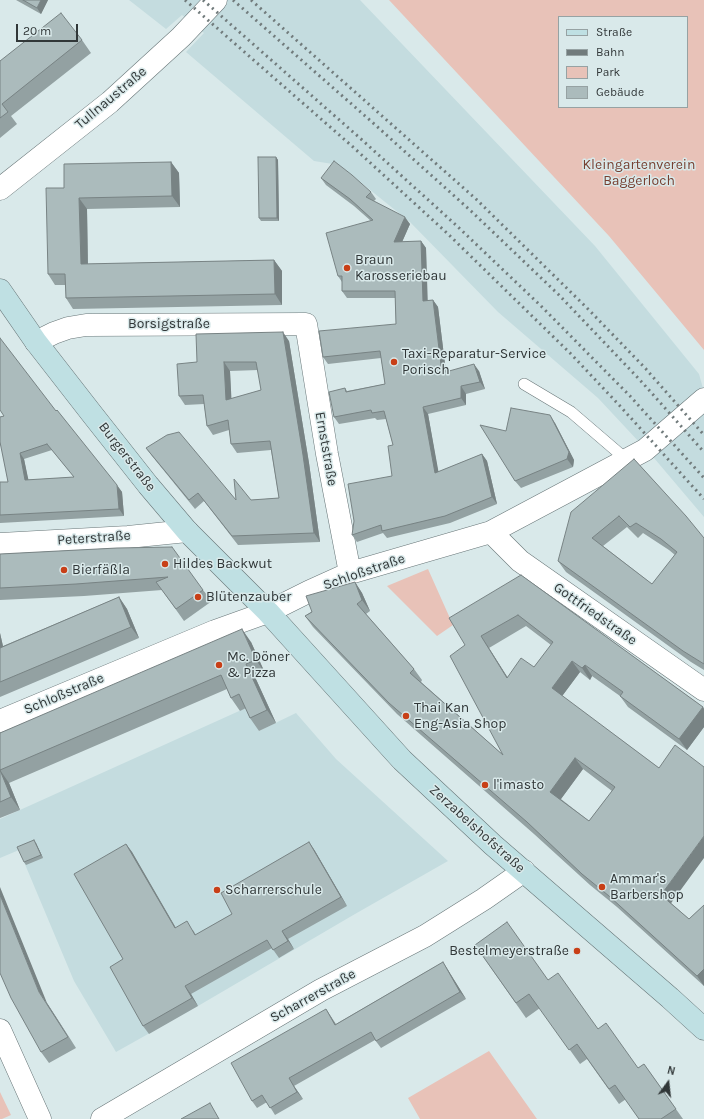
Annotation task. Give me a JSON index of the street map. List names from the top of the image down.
{
  "streets": {
    "street": [
      "Tullnaustraße",
      "Borsigstraße",
      "Ernststraße",
      "Burgerstraße",
      "Peterstraße",
      "Schloßstraße",
      "Gottfriedstraße",
      "Zerzabelshofstraße",
      "Scharrerstraße"
    ]
  },
  "crossings": [
    ["Borsigstraße", "Ernststraße"],
    ["Borsigstraße", "Burgerstraße"],
    ["Ernststraße", "Schloßstraße"],
    ["Burgerstraße", "Peterstraße"],
    ["Burgerstraße", "Schloßstraße"],
    ["Burgerstraße", "Zerzabelshofstraße"],
    ["Schloßstraße", "Gottfriedstraße"],
    ["Schloßstraße", "Zerzabelshofstraße"],
    ["Zerzabelshofstraße", "Scharrerstraße"]
  ],
  "parks": ["Kleingartenverein Baggerloch"],
  "places": [
    "Braun Karosseriebau",
    "Taxi-Reparatur-Service Porisch",
    "Hildes Backwut",
    "Bierfäßla",
    "Blütenzauber",
    "Mc. Döner & Pizza",
    "Thai Kan Eng-Asia Shop",
    "l'imasto",
    "Ammar's Barbershop",
    "Scharrerschule",
    "Bestelmeyerstraße"
  ],
  "legend": [
    "Straße",
    "Bahn",
    "Park",
    "Gebäude"
  ],
  "scale_bar": "20 m",
  "north": "top"
}
